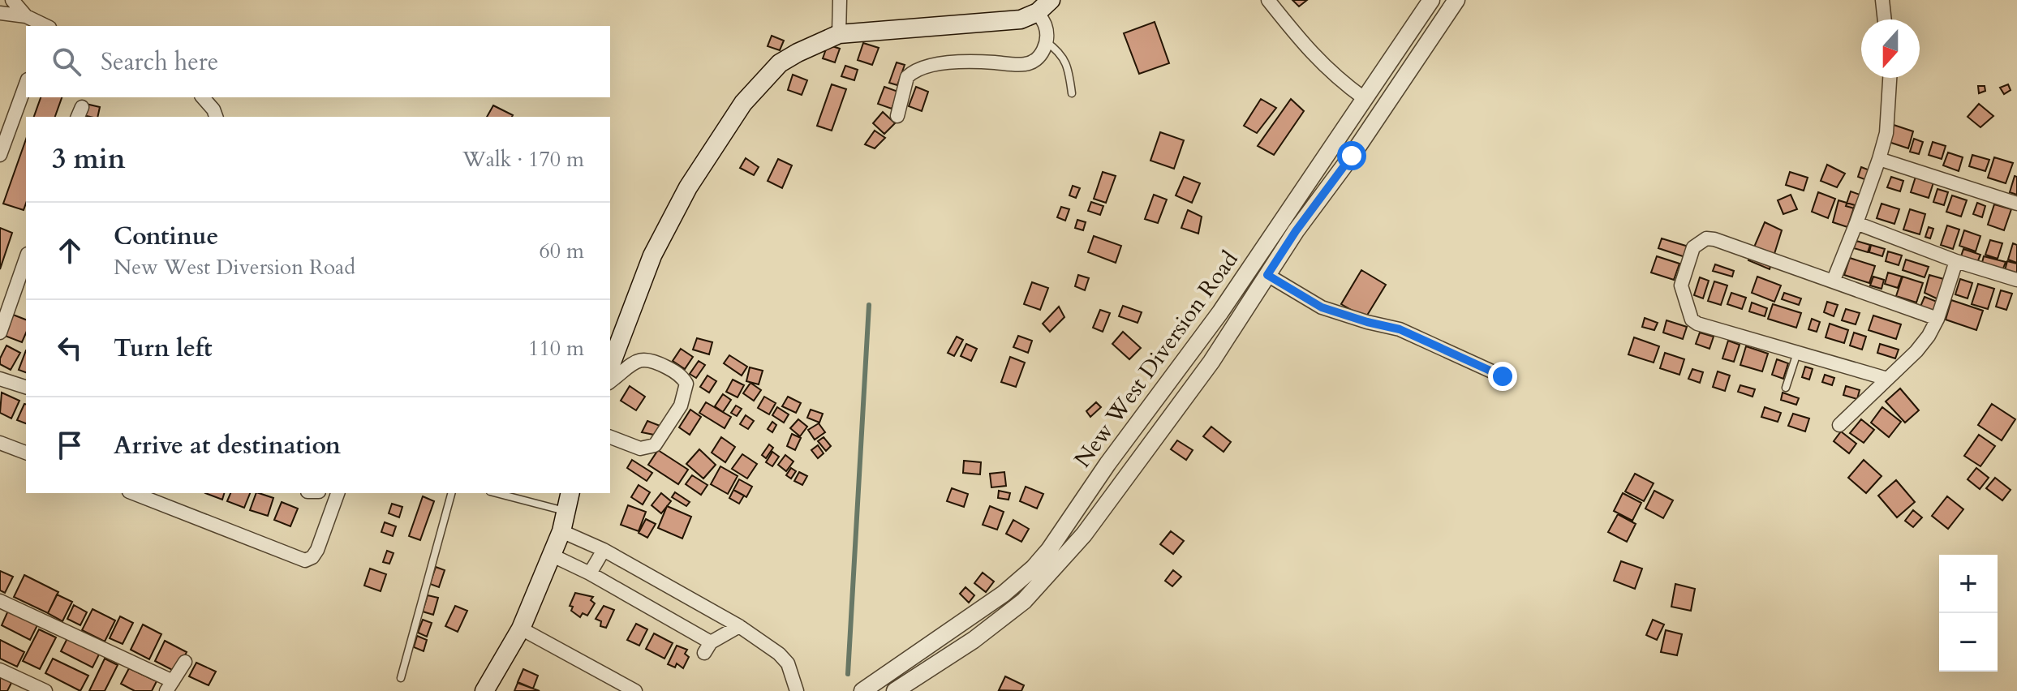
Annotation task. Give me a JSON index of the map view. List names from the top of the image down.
{
  "streets": {
    "street": ["New West Diversion Road"]
  },
  "north": "bottom",
  "page": {
    "search": "Search here",
    "heading": ["3 min", "Walk · 170 m"],
    "list": [
      ["Continue", "New West Diversion Road", "60 m"],
      ["Turn left", "110 m"],
      "Arrive at destination"
    ],
    "map_buttons": ["+", "−"]
  }
}
